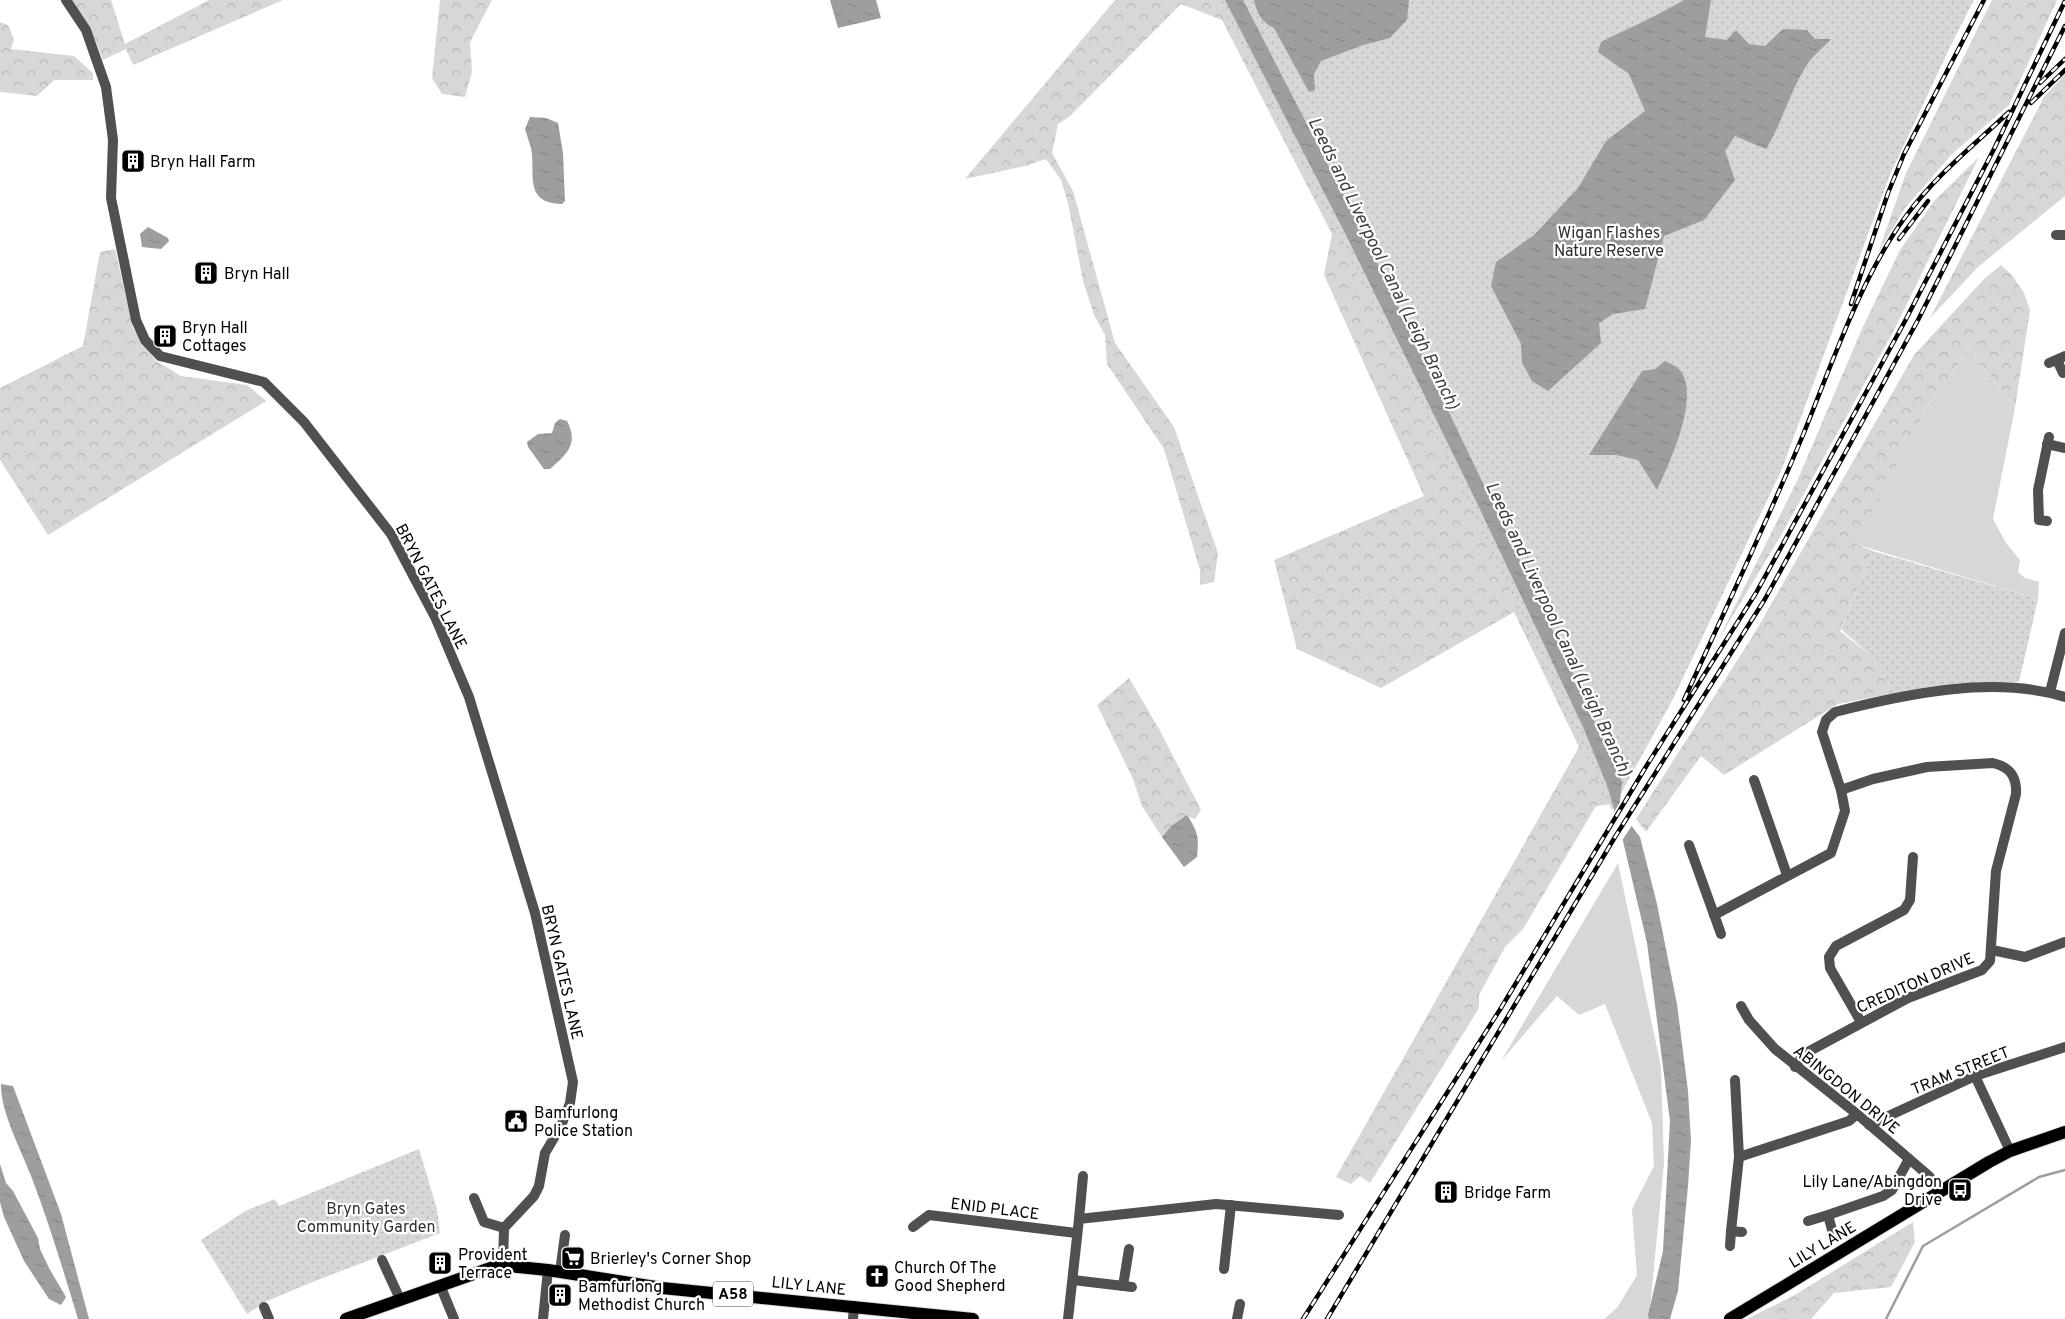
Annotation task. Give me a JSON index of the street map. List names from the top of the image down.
{
  "streets": {
    "main road": ["LILY LANE", "A58"],
    "street": [
      "BRYN GATES LANE",
      "CREDITON DRIVE",
      "TRAM STREET",
      "ABINGDON DRIVE",
      "ENID PLACE"
    ]
  },
  "crossings": [
    ["CREDITON DRIVE", "ABINGDON DRIVE"],
    ["TRAM STREET", "ABINGDON DRIVE"],
    ["ABINGDON DRIVE", "LILY LANE"],
    ["LILY LANE", "A58"]
  ],
  "water": ["Leeds and Liverpool Canal (Leigh Branch)"],
  "parks": ["Wigan Flashes Nature Reserve", "Bryn Gates Community Garden"],
  "places": {
    "building": [
      "Bryn Hall Farm",
      "Bryn Hall",
      "Bryn Hall Cottages",
      "Bridge Farm",
      "Provident Terrace",
      "Bamfurlong Methodist Church"
    ],
    "public building": ["Bamfurlong Police Station"],
    "bus stop": ["Lily Lane/Abingdon Drive"],
    "supermarket": ["Brierley's Corner Shop"],
    "church": ["Church Of The Good Shepherd"]
  }
}
